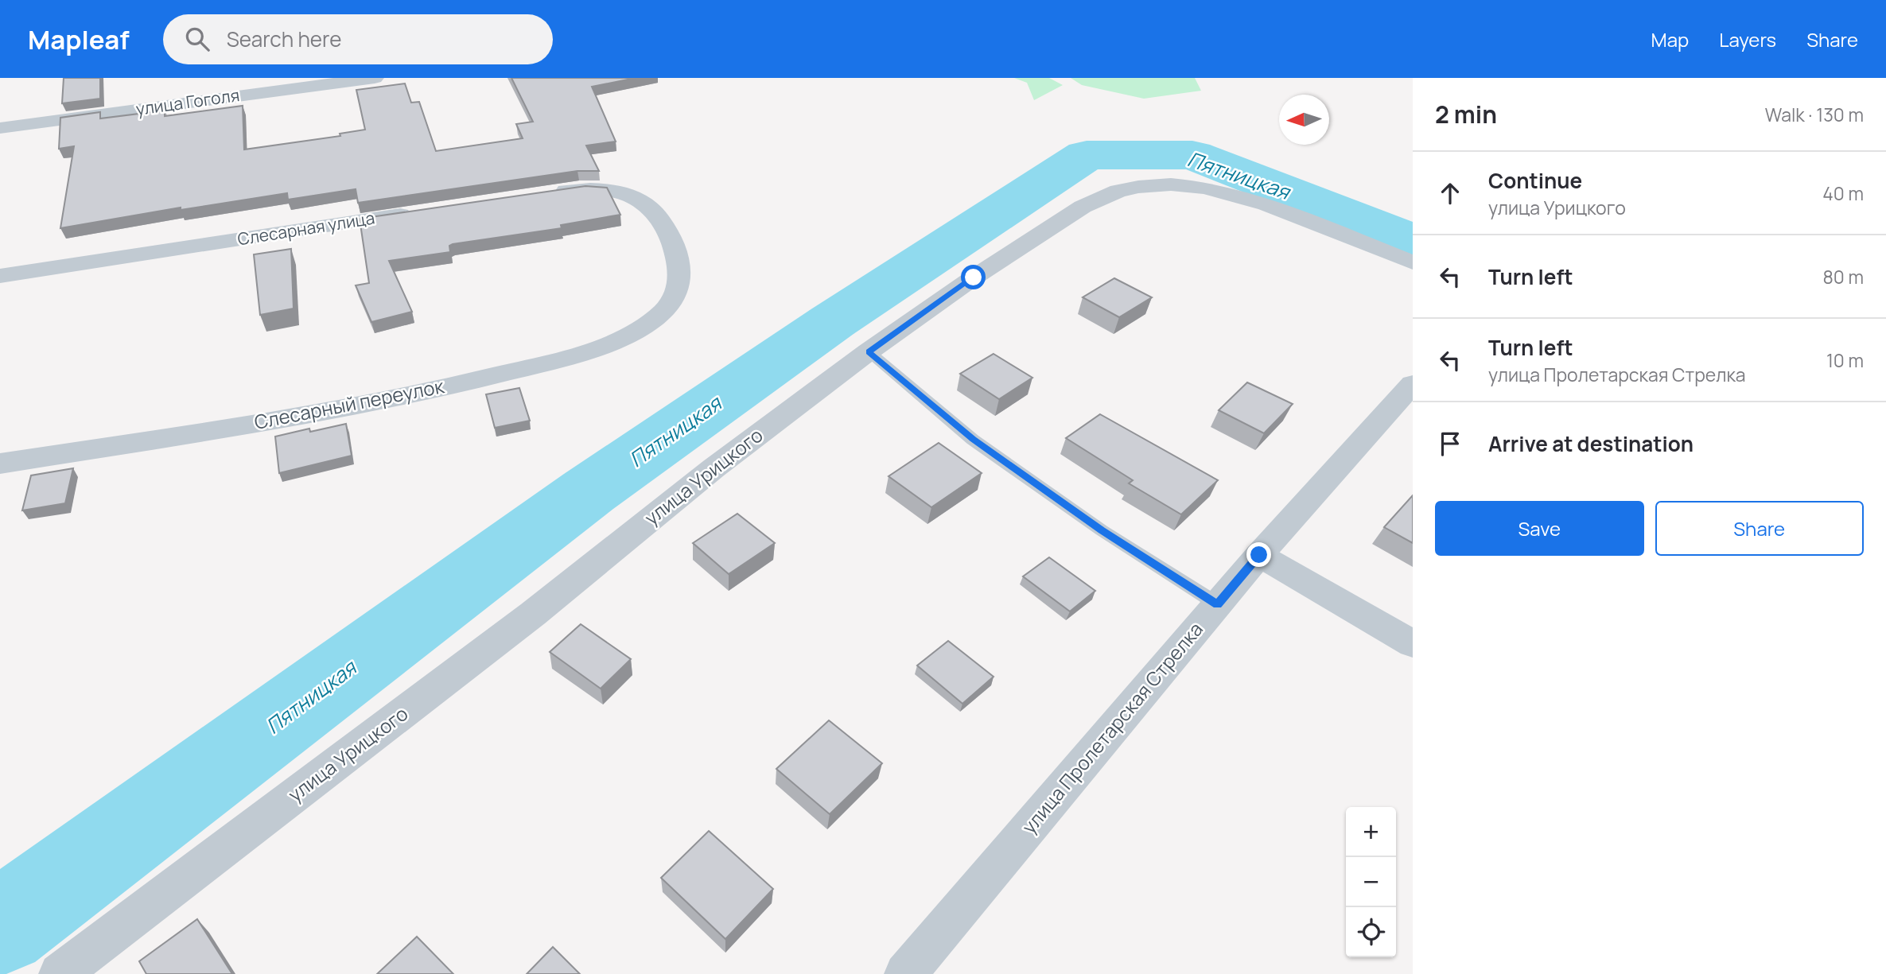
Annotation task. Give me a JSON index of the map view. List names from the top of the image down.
{
  "streets": {
    "street": [
      "улица Гоголя",
      "Слесарная улица",
      "Слесарный переулок",
      "улица Урицкого",
      "улица Пролетарская Стрелка"
    ]
  },
  "water": ["Пятницкая"],
  "north": "left",
  "page": {
    "header": "Mapleaf",
    "search": "Search here",
    "nav": ["Map", "Layers", "Share"],
    "heading": ["2 min", "Walk · 130 m"],
    "list": [
      ["Continue", "улица Урицкого", "40 m"],
      ["Turn left", "80 m"],
      ["Turn left", "улица Пролетарская Стрелка", "10 m"],
      "Arrive at destination"
    ],
    "buttons": ["Save", "Share"],
    "map_buttons": ["+", "−"]
  }
}
